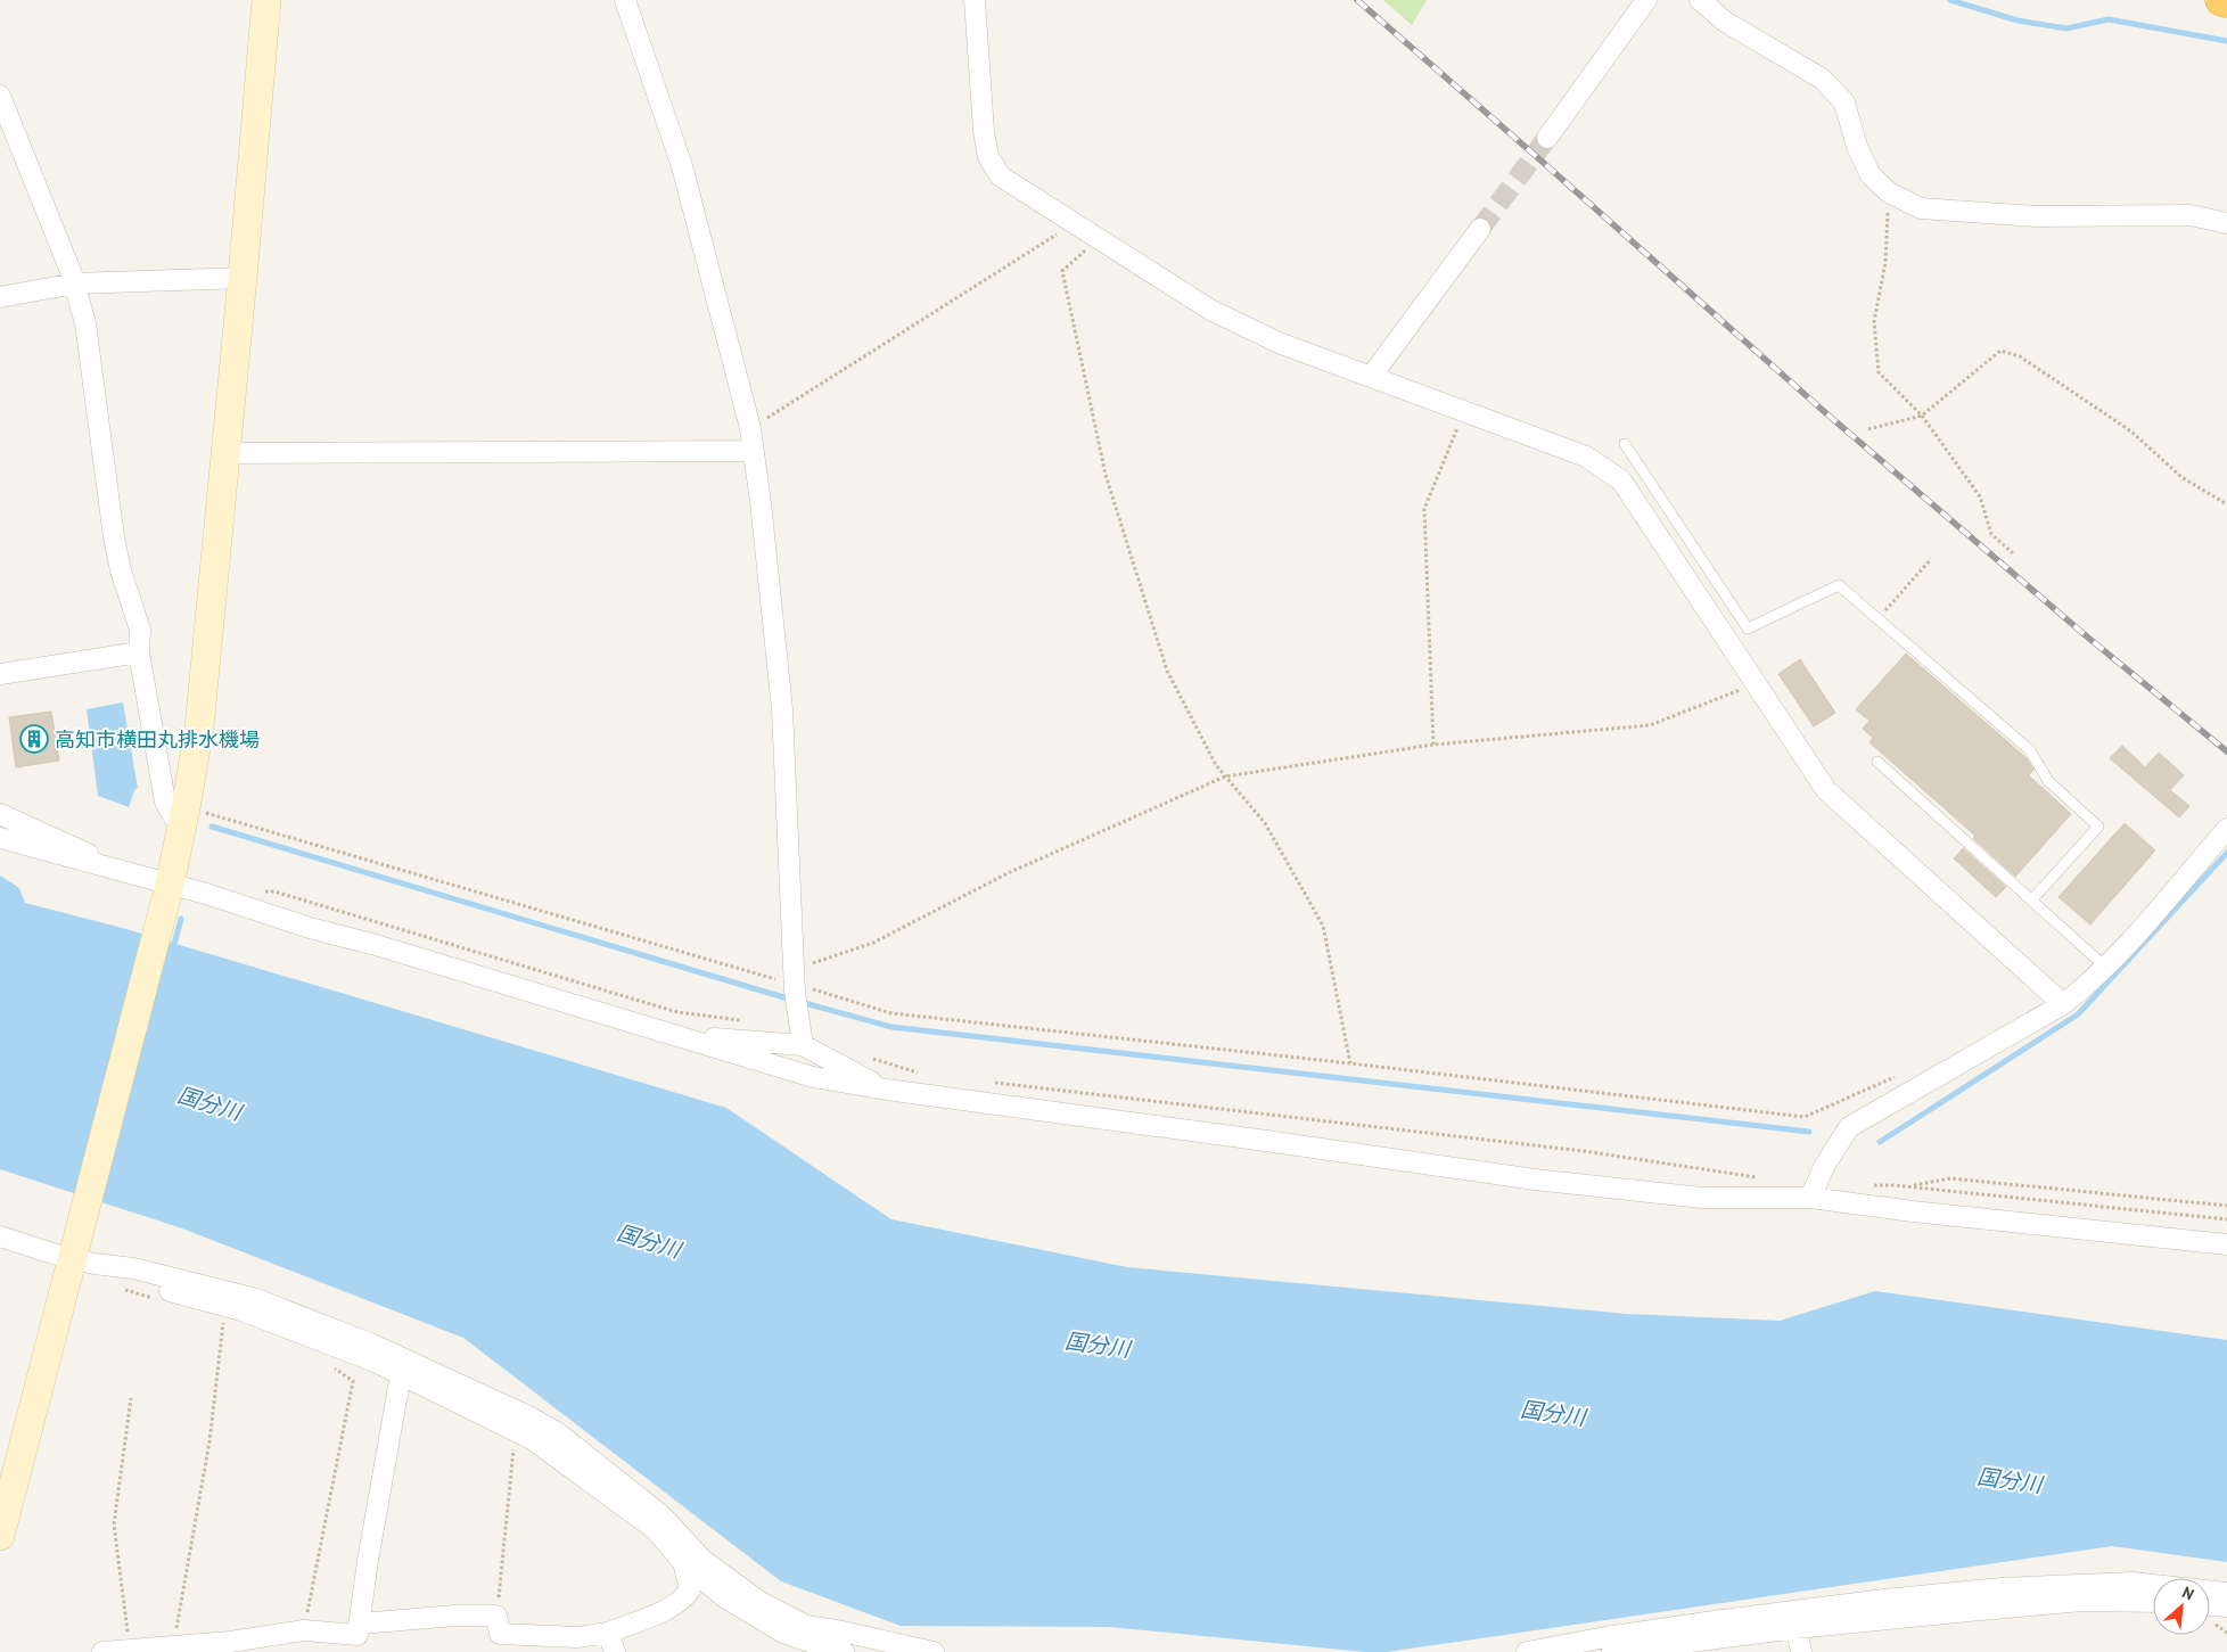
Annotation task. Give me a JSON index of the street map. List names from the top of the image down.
{
  "water": ["国分川"],
  "places": {
    "building": ["高知市横田丸排水機場"]
  },
  "north": "top right"
}
